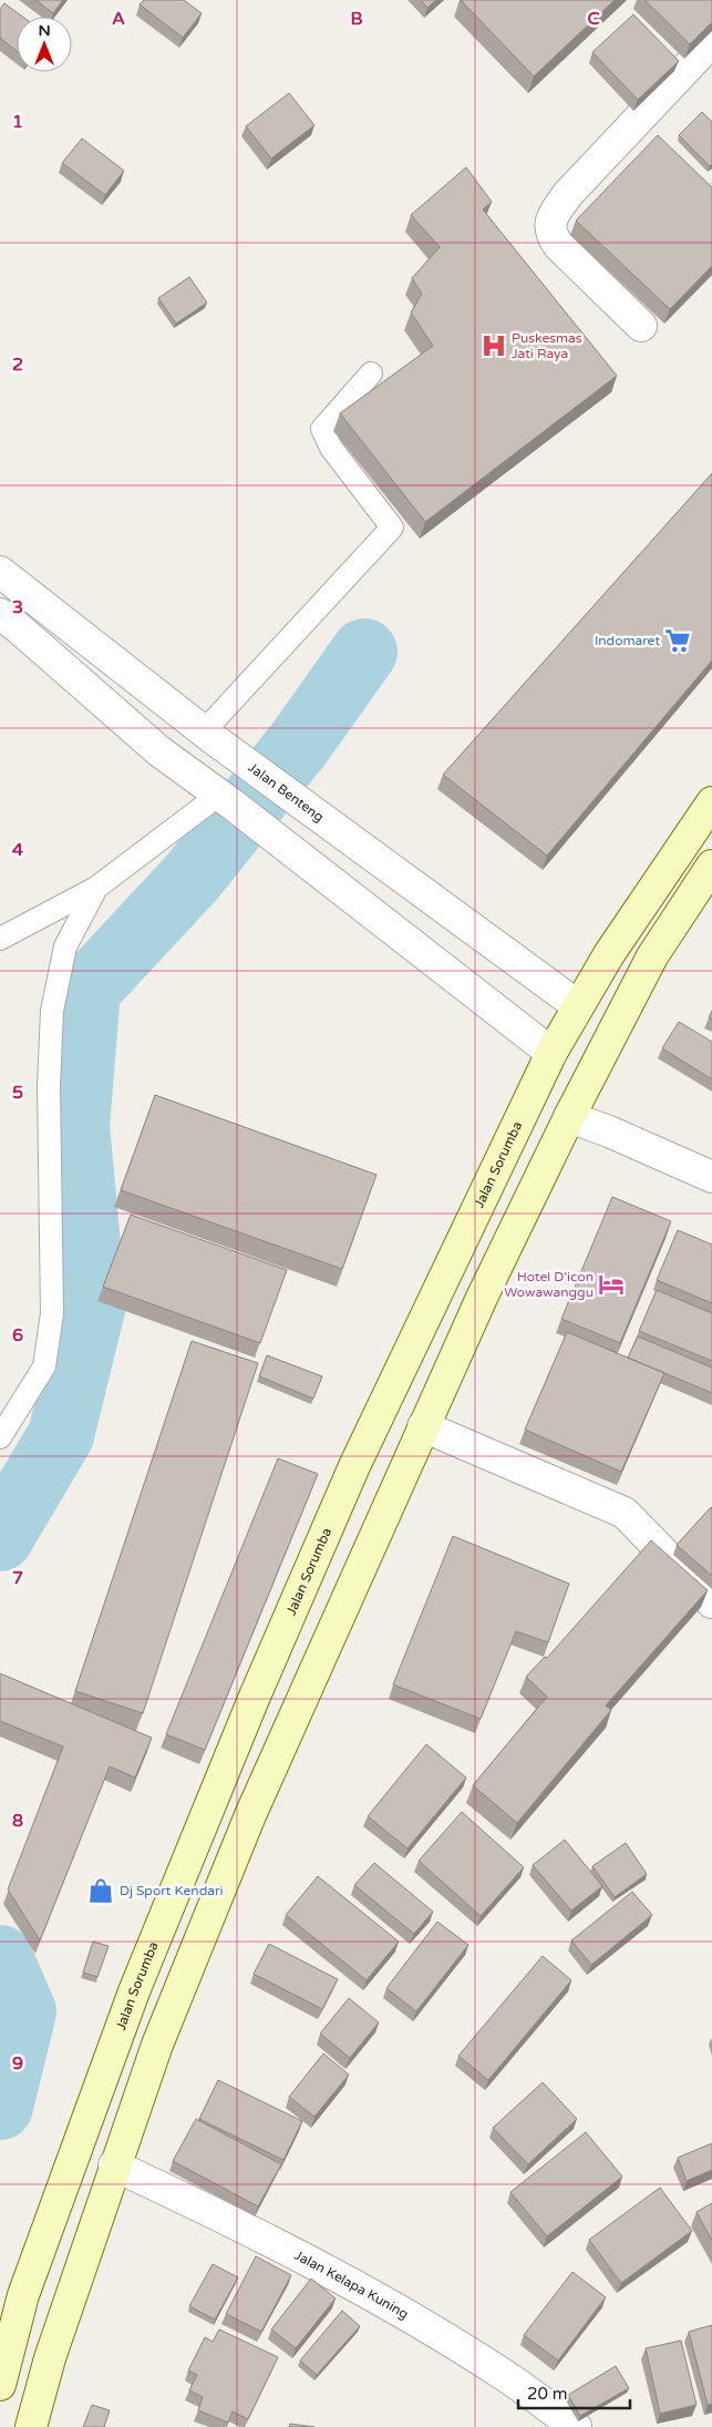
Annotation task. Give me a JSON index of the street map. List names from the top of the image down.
{
  "streets": {
    "street": ["Jalan Benteng", "Jalan Sorumba", "Jalan Kelapa Kuning"]
  },
  "crossings": [
    ["Jalan Benteng", "Jalan Sorumba"]
  ],
  "places": {
    "hospital": ["Puskesmas Jati Raya"],
    "supermarket": ["Indomaret"],
    "hotel": ["Hotel D'icon Wowawanggu"],
    "shop": ["Dj Sport Kendari"]
  },
  "scale_bar": "20 m",
  "north": "top",
  "grid": {
    "columns": ["A", "B", "C"],
    "rows": [
      "1",
      "2",
      "3",
      "4",
      "5",
      "6",
      "7",
      "8",
      "9"
    ]
  }
}
